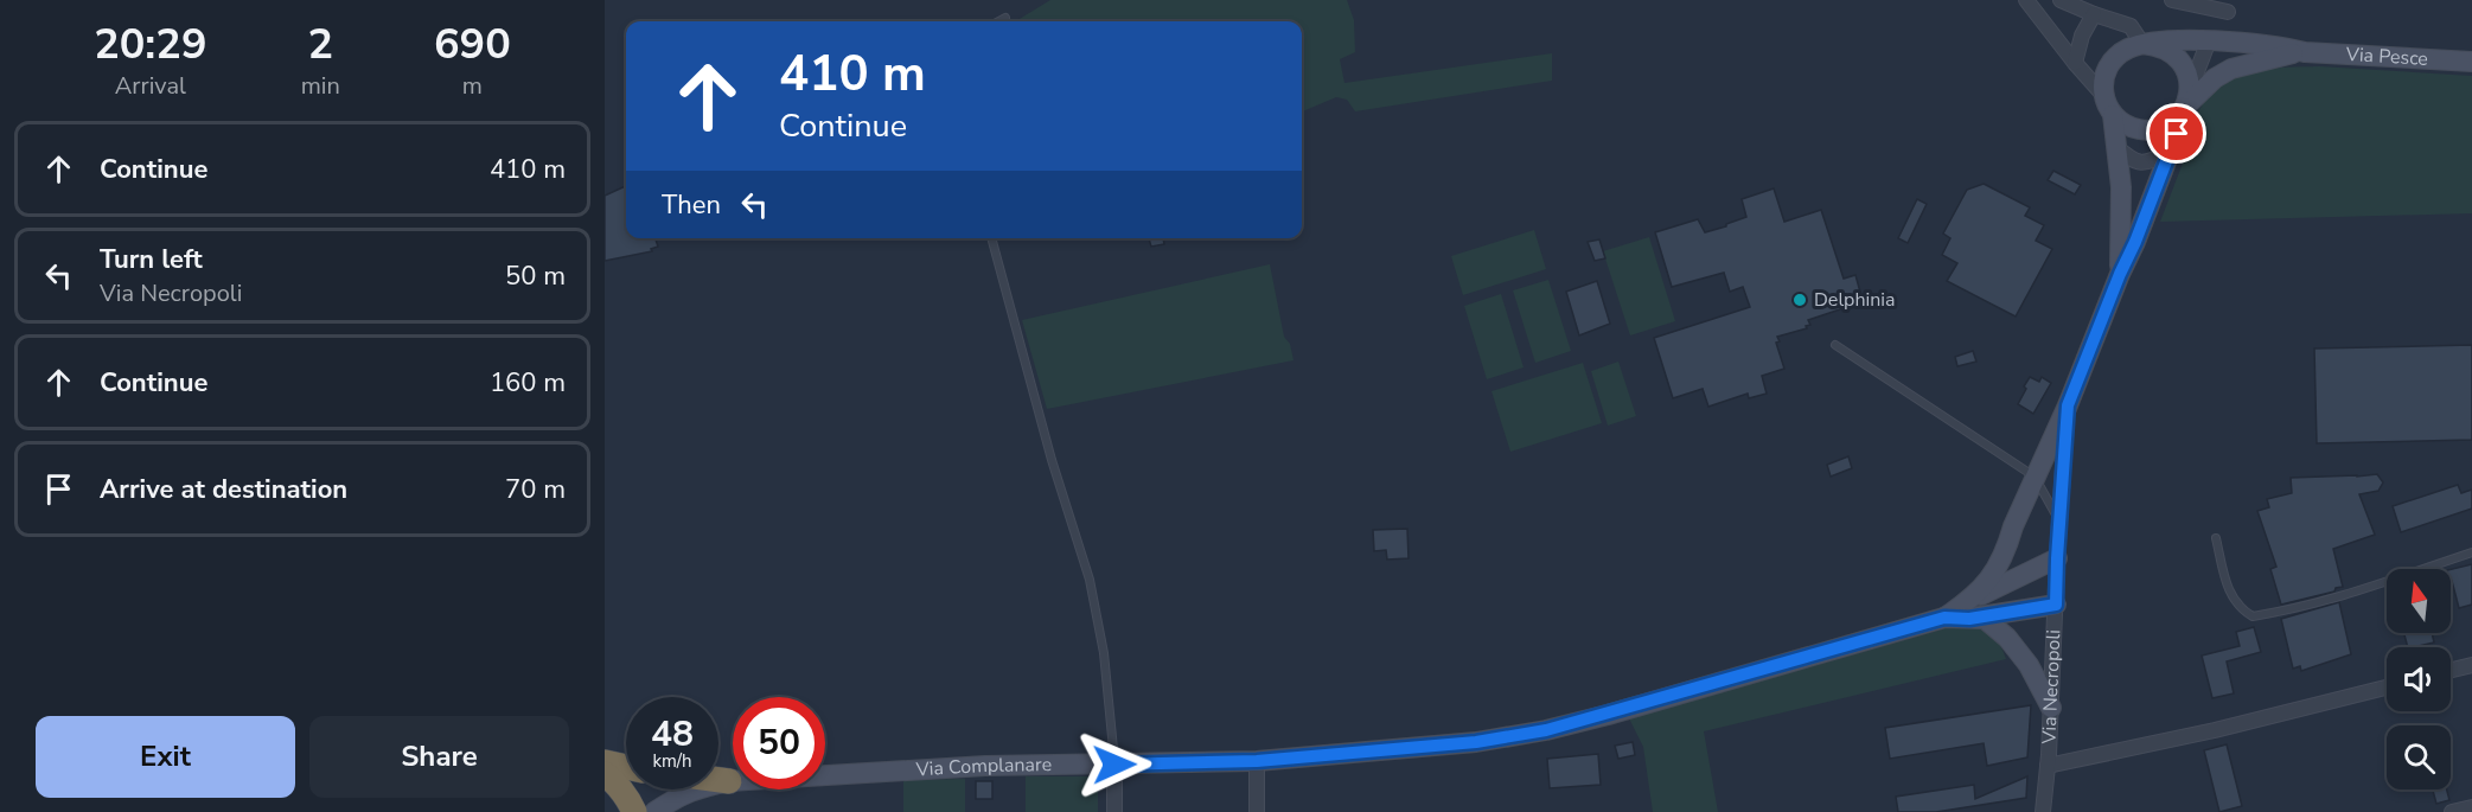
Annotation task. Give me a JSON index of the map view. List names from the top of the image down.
{
  "streets": {
    "main road": ["Via Pesce", "Via Necropoli", "Via Complanare"]
  },
  "places": ["Delphinia"],
  "north": "top",
  "page": {
    "eta": [
      "20:29",
      "Arrival",
      "2",
      "min",
      "690",
      "m"
    ],
    "turn": ["410 m", "Continue"],
    "list": [
      {
        "name": "Continue",
        "value": "410 m"
      },
      {
        "name": "Turn left",
        "note": "Via Necropoli",
        "value": "50 m"
      },
      {
        "name": "Continue",
        "value": "160 m"
      },
      {
        "name": "Arrive at destination",
        "value": "70 m"
      }
    ],
    "then": "Then",
    "speed": "48 km/h",
    "limit": "50",
    "buttons": ["Exit", "Share"]
  }
}
